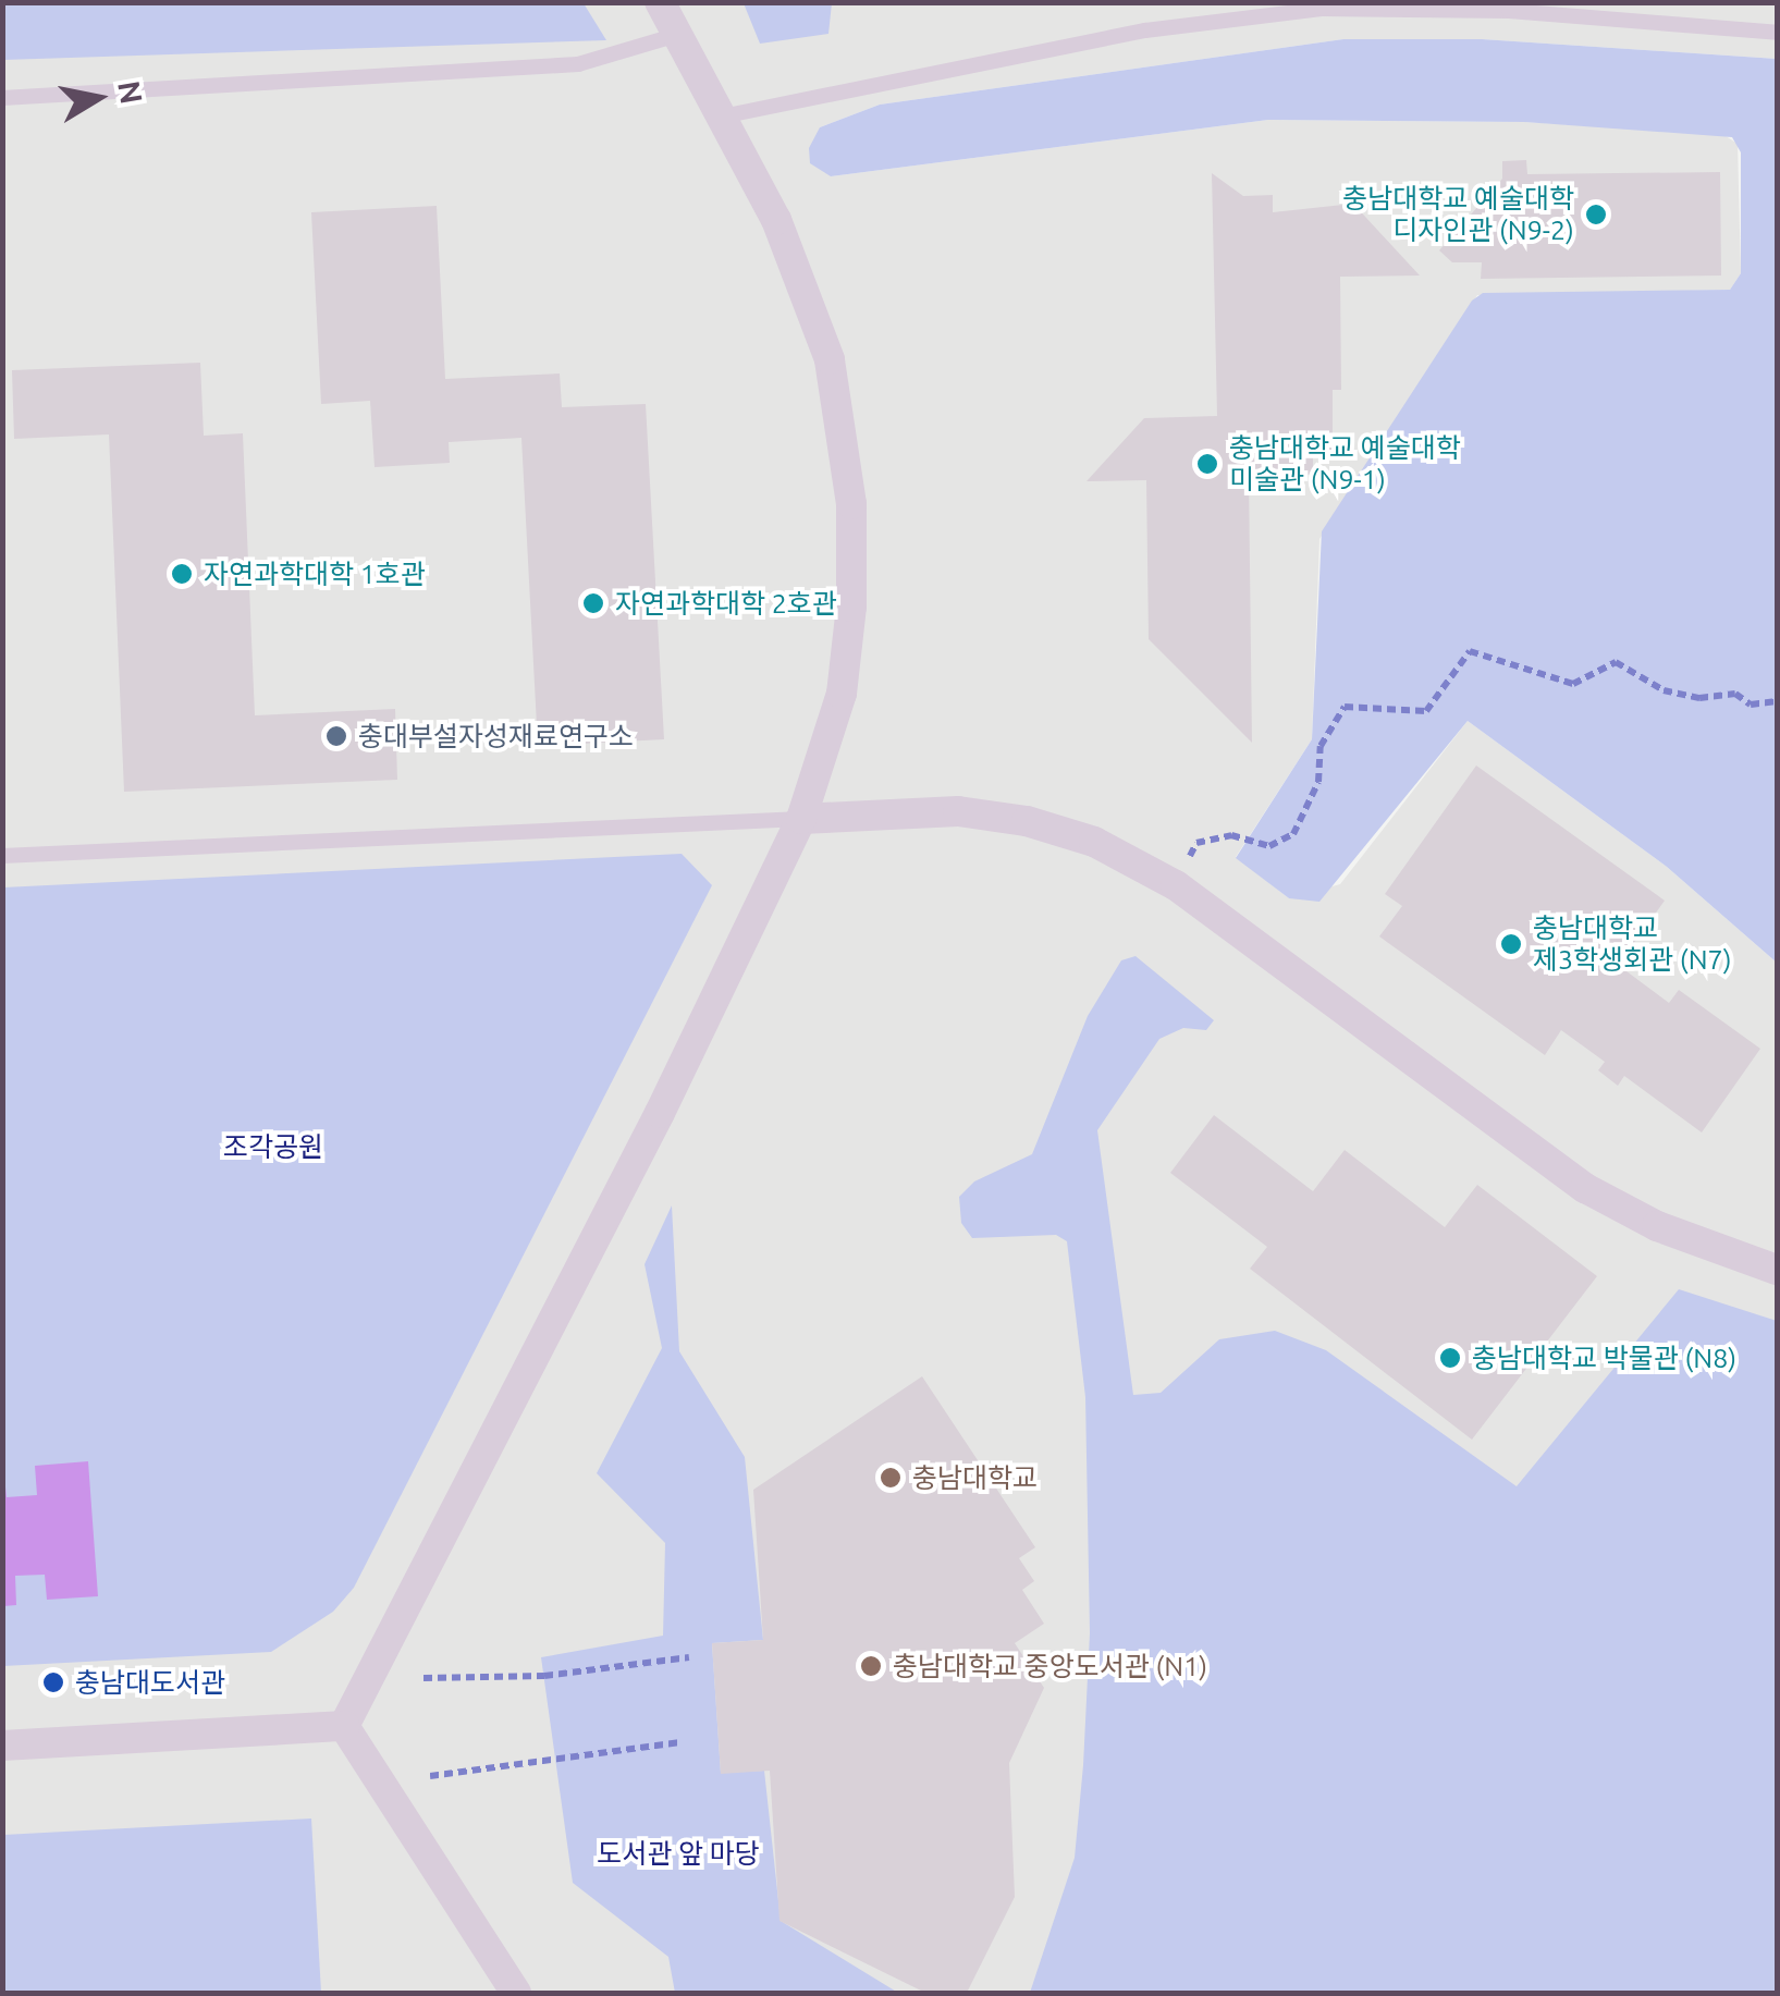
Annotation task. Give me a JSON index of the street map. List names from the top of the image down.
{
  "parks": ["조각공원", "도서관 앞 마당"],
  "places": [
    "충남대학교 예술대학 디자인관 (N9-2)",
    "충남대학교 예술대학 미술관 (N9-1)",
    "자연과학대학 1호관",
    "자연과학대학 2호관",
    "충대부설자성재료연구소",
    "충남대학교 제3학생회관 (N7)",
    "충남대학교 박물관 (N8)",
    "충남대학교",
    "충남대학교 중앙도서관 (N1)",
    "충남대도서관"
  ],
  "north": "right"
}
